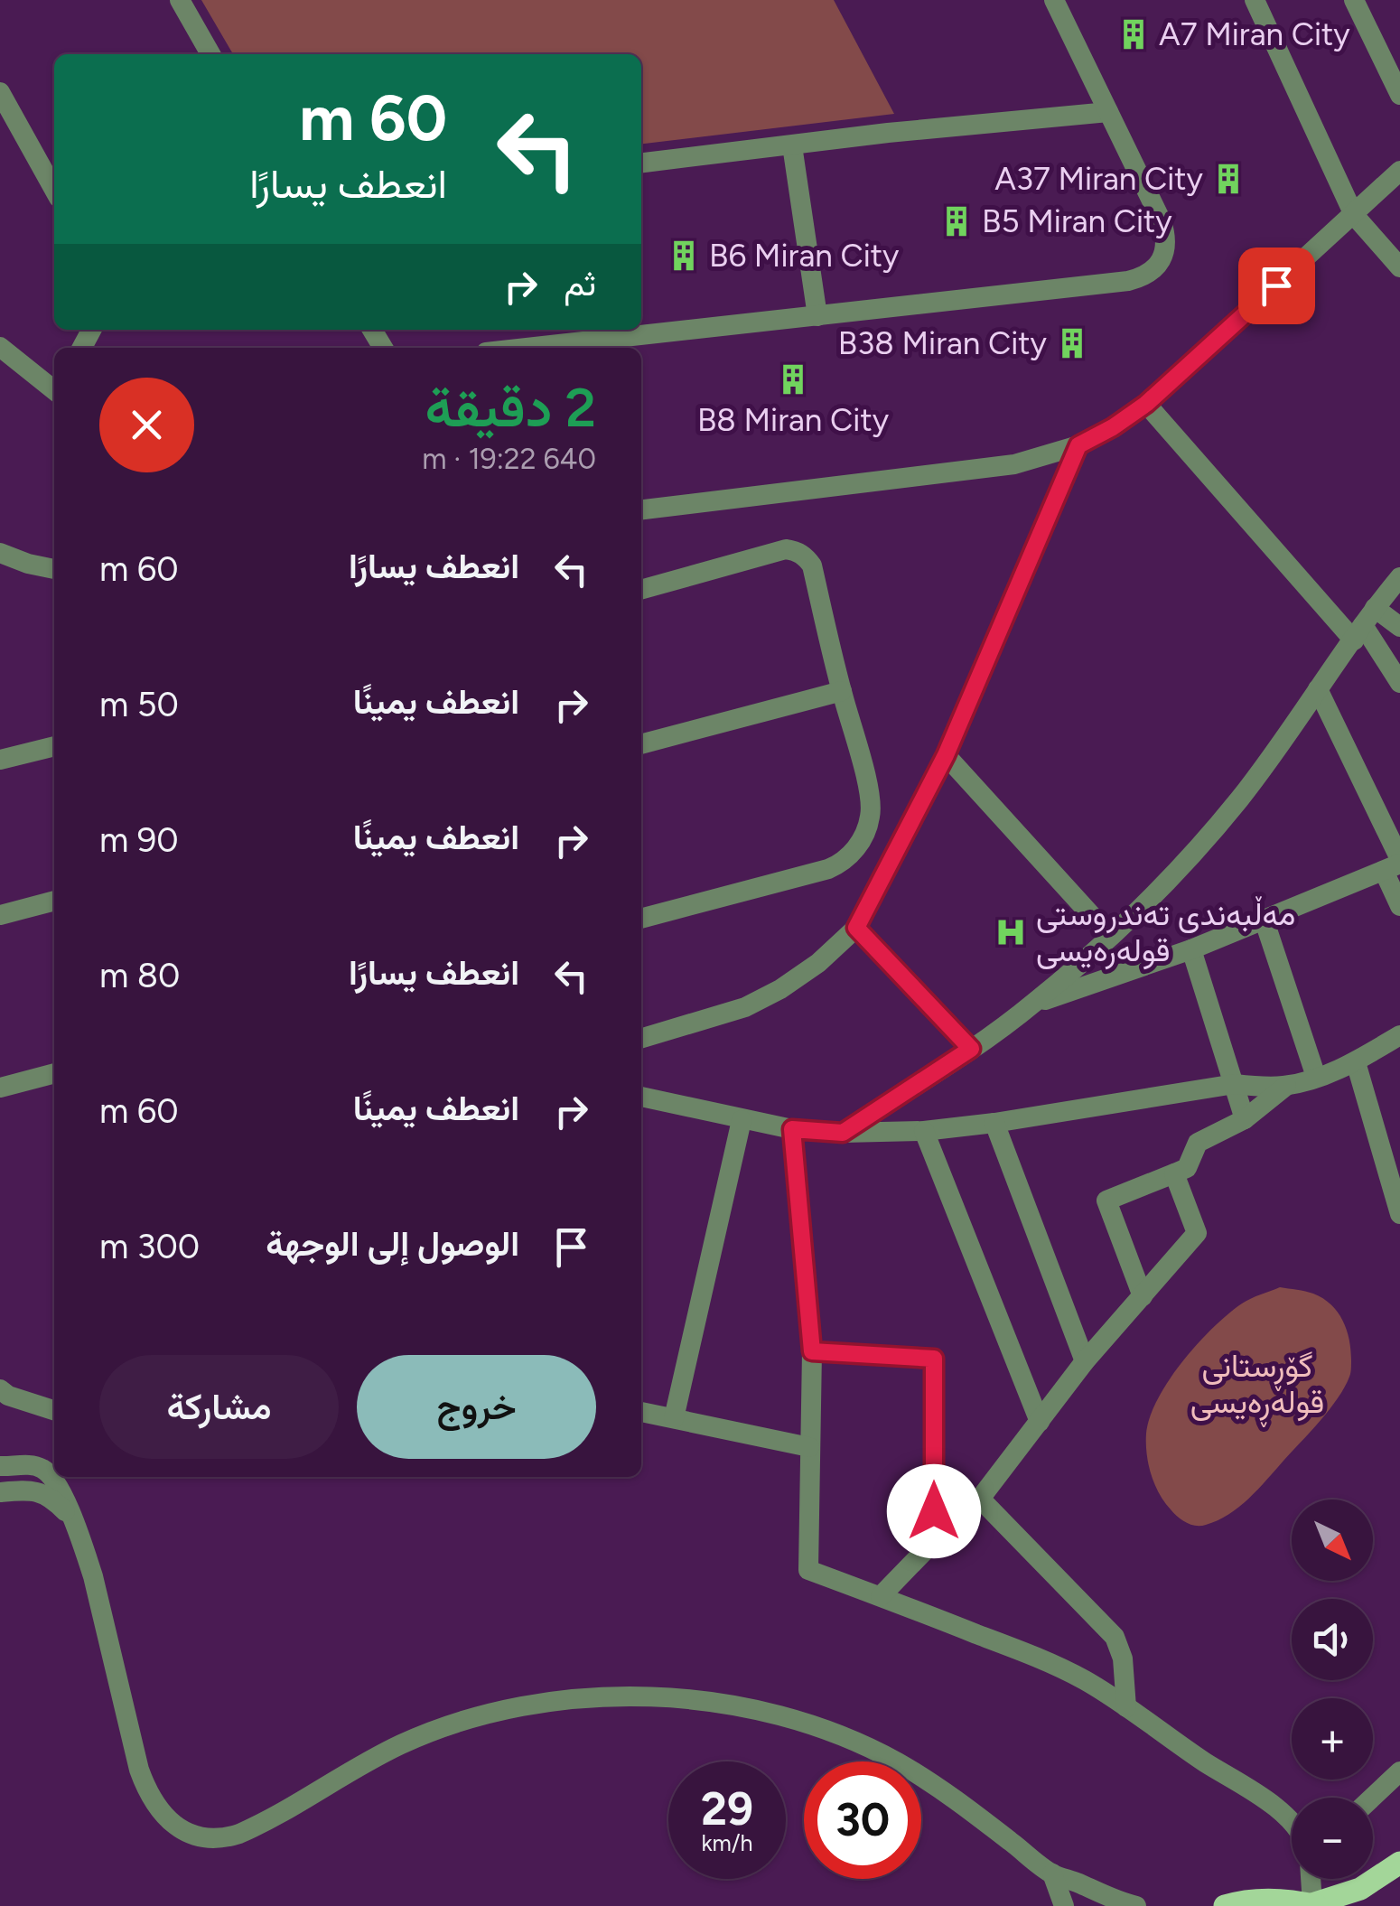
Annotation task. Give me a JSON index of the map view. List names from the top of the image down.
{
  "parks": ["گۆڕستانی قولەڕەیسی"],
  "places": {
    "building": [
      "A7 Miran City",
      "A37 Miran City",
      "B5 Miran City",
      "B6 Miran City",
      "B38 Miran City",
      "B8 Miran City"
    ],
    "hospital": ["مەڵبەندی تەندروستی قولەرەیسی"]
  },
  "north": "bottom right",
  "page": {
    "turn": ["60 m", "انعطف يسارًا"],
    "then": "ثم",
    "heading": ["2 دقيقة", "640 m · 19:22"],
    "list": [
      {
        "name": "انعطف يسارًا",
        "value": "60 m"
      },
      {
        "name": "انعطف يمينًا",
        "value": "50 m"
      },
      {
        "name": "انعطف يمينًا",
        "value": "90 m"
      },
      {
        "name": "انعطف يسارًا",
        "value": "80 m"
      },
      {
        "name": "انعطف يمينًا",
        "value": "60 m"
      },
      {
        "name": "الوصول إلى الوجهة",
        "value": "300 m"
      }
    ],
    "buttons": ["خروج", "مشاركة"],
    "map_buttons": ["+", "−"],
    "speed": "29 km/h",
    "limit": "30"
  }
}
